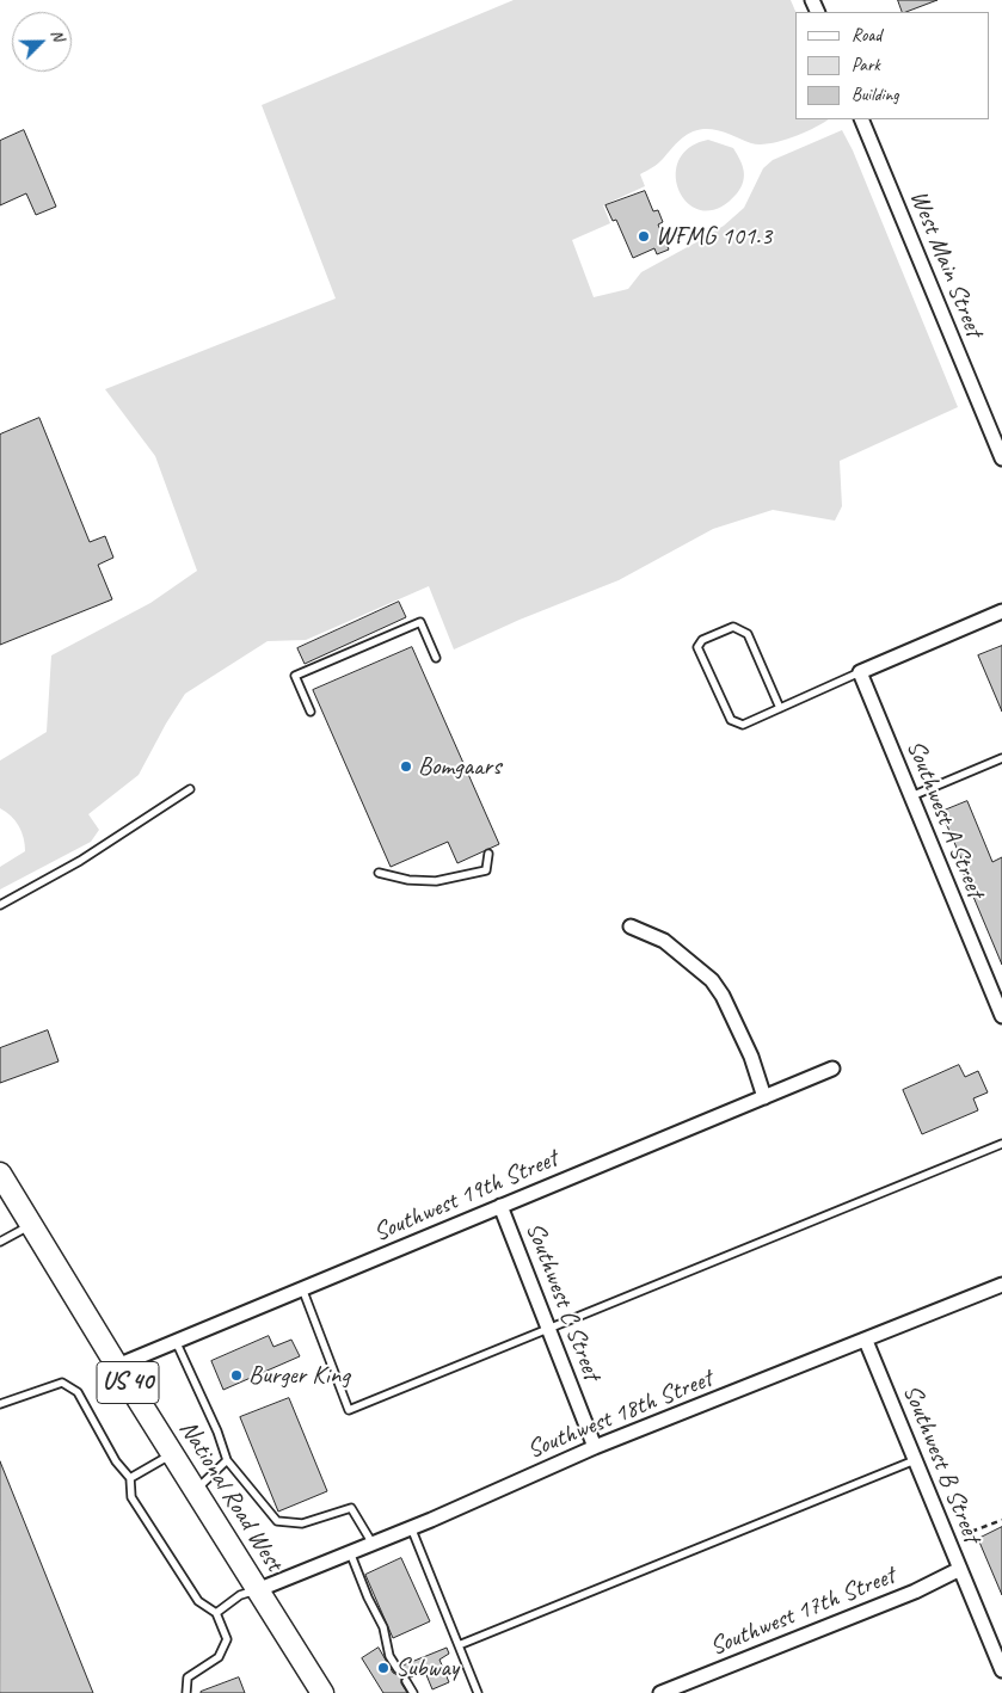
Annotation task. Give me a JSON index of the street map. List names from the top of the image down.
{
  "streets": {
    "main road": ["US 40", "National Road West"],
    "street": [
      "West Main Street",
      "Southwest A Street",
      "Southwest 19th Street",
      "Southwest C Street",
      "Southwest 18th Street",
      "Southwest B Street",
      "Southwest 17th Street"
    ]
  },
  "crossings": [
    ["Southwest 19th Street", "Southwest C Street"],
    ["Southwest 19th Street", "National Road West"],
    ["Southwest C Street", "Southwest 18th Street"],
    ["Southwest 18th Street", "Southwest B Street"],
    ["Southwest 18th Street", "National Road West"],
    ["Southwest B Street", "Southwest 17th Street"]
  ],
  "places": [
    "WFMG 101.3",
    "Bomgaars",
    "Burger King",
    "Subway"
  ],
  "legend": ["Road", "Park", "Building"],
  "north": "top right"
}
